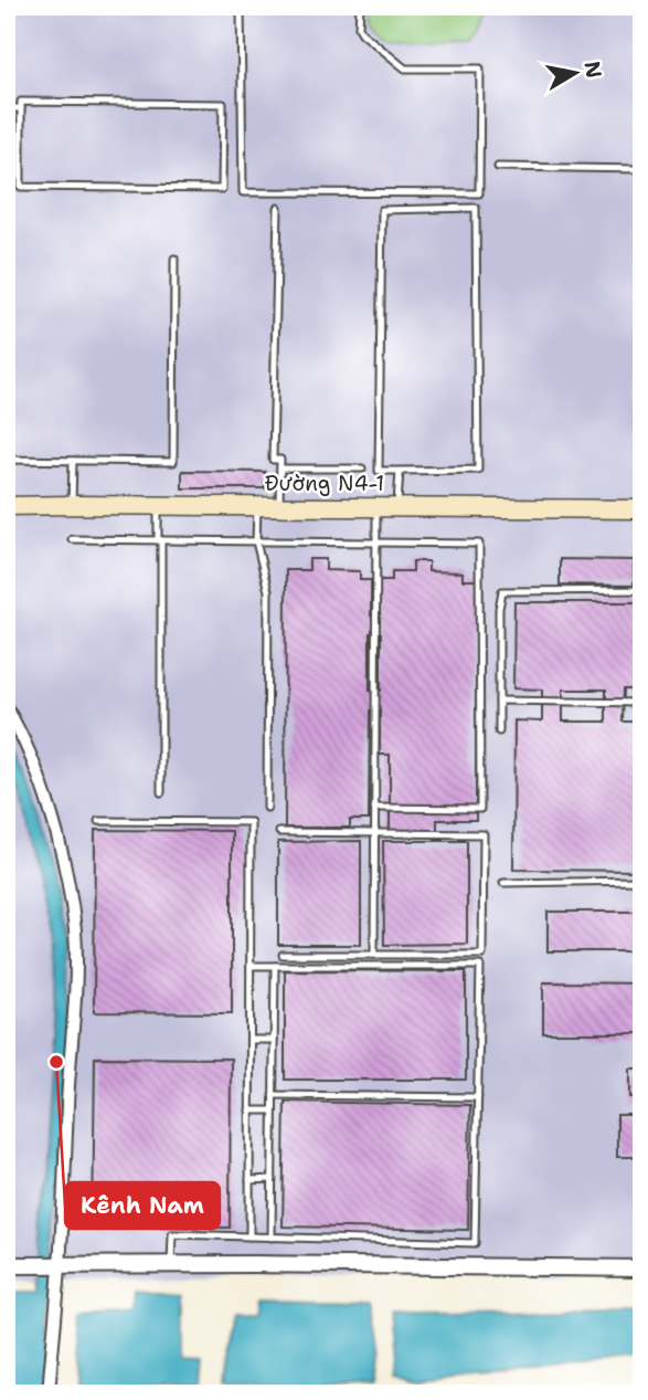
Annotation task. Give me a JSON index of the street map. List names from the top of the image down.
{
  "streets": {
    "main road": ["Đường N4-1"]
  },
  "places": ["Kênh Nam"],
  "north": "right"
}
